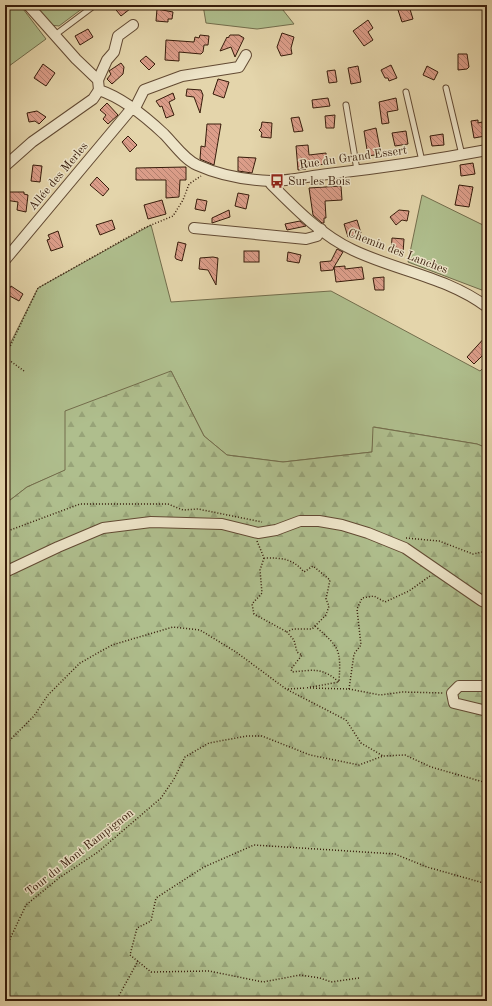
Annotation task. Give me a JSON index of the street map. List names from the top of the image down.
{
  "streets": {
    "street": ["Rue du Grand Essert", "Allée des Merles", "Chemin des Lanches"],
    "path": ["Tour du Mont Rampignon"]
  },
  "crossings": [
    ["Rue du Grand Essert", "Allée des Merles"],
    ["Rue du Grand Essert", "Chemin des Lanches"]
  ],
  "places": {
    "bus stop": ["Sur les Bois"]
  }
}
